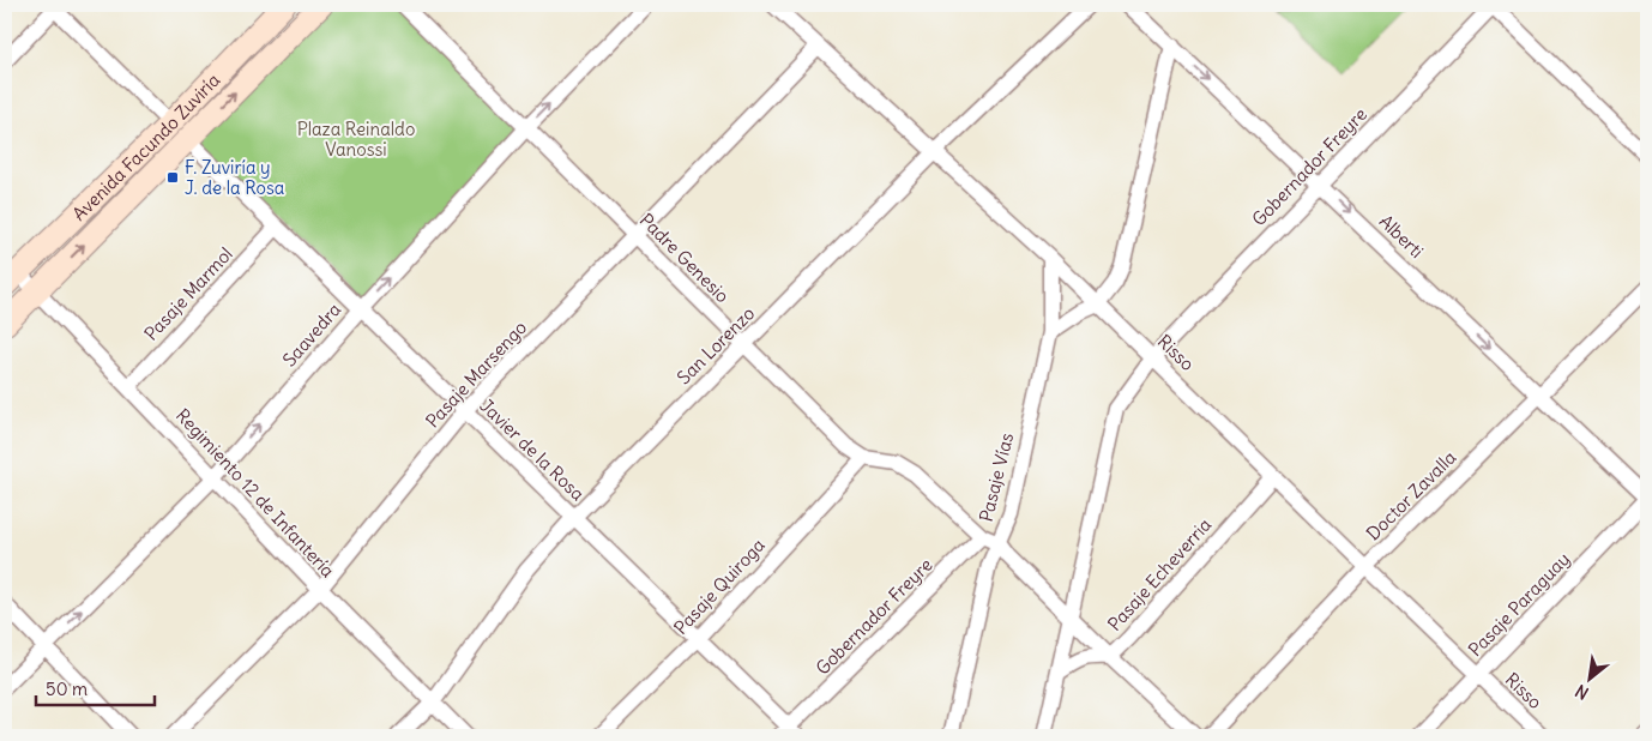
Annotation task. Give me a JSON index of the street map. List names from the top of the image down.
{
  "streets": {
    "main road": ["Avenida Facundo Zuviría"],
    "street": [
      "Gobernador Freyre",
      "Alberti",
      "Padre Genesio",
      "Pasaje Marmol",
      "Saavedra",
      "San Lorenzo",
      "Risso",
      "Pasaje Marsengo",
      "Javier de la Rosa",
      "Pasaje Vías",
      "Regimiento 12 de Infantería",
      "Doctor Zavalla",
      "Pasaje Echeverria",
      "Pasaje Quiroga",
      "Pasaje Paraguay"
    ]
  },
  "crossings": [
    ["Avenida Facundo Zuviría", "Javier de la Rosa"],
    ["Avenida Facundo Zuviría", "Regimiento 12 de Infantería"],
    ["Gobernador Freyre", "Alberti"],
    ["Gobernador Freyre", "Risso"],
    ["Gobernador Freyre", "Javier de la Rosa"],
    ["Alberti", "Doctor Zavalla"],
    ["Alberti", "Pasaje Paraguay"],
    ["Padre Genesio", "Saavedra"],
    ["Padre Genesio", "San Lorenzo"],
    ["Padre Genesio", "Pasaje Marsengo"],
    ["Padre Genesio", "Pasaje Quiroga"],
    ["Pasaje Marmol", "Javier de la Rosa"],
    ["Pasaje Marmol", "Regimiento 12 de Infantería"],
    ["Saavedra", "Javier de la Rosa"],
    ["Saavedra", "Regimiento 12 de Infantería"],
    ["San Lorenzo", "Risso"],
    ["San Lorenzo", "Javier de la Rosa"],
    ["San Lorenzo", "Regimiento 12 de Infantería"],
    ["Risso", "Pasaje Marsengo"],
    ["Risso", "Pasaje Vías"],
    ["Risso", "Doctor Zavalla"],
    ["Risso", "Pasaje Echeverria"],
    ["Risso", "Pasaje Paraguay"],
    ["Pasaje Marsengo", "Javier de la Rosa"],
    ["Pasaje Marsengo", "Regimiento 12 de Infantería"],
    ["Javier de la Rosa", "Pasaje Quiroga"]
  ],
  "one_way": ["Alberti", "Saavedra"],
  "parks": ["Plaza Reinaldo Vanossi"],
  "places": {
    "transit": ["F. Zuviría y J. de la Rosa"]
  },
  "scale_bar": "50 m",
  "north": "bottom left"
}
